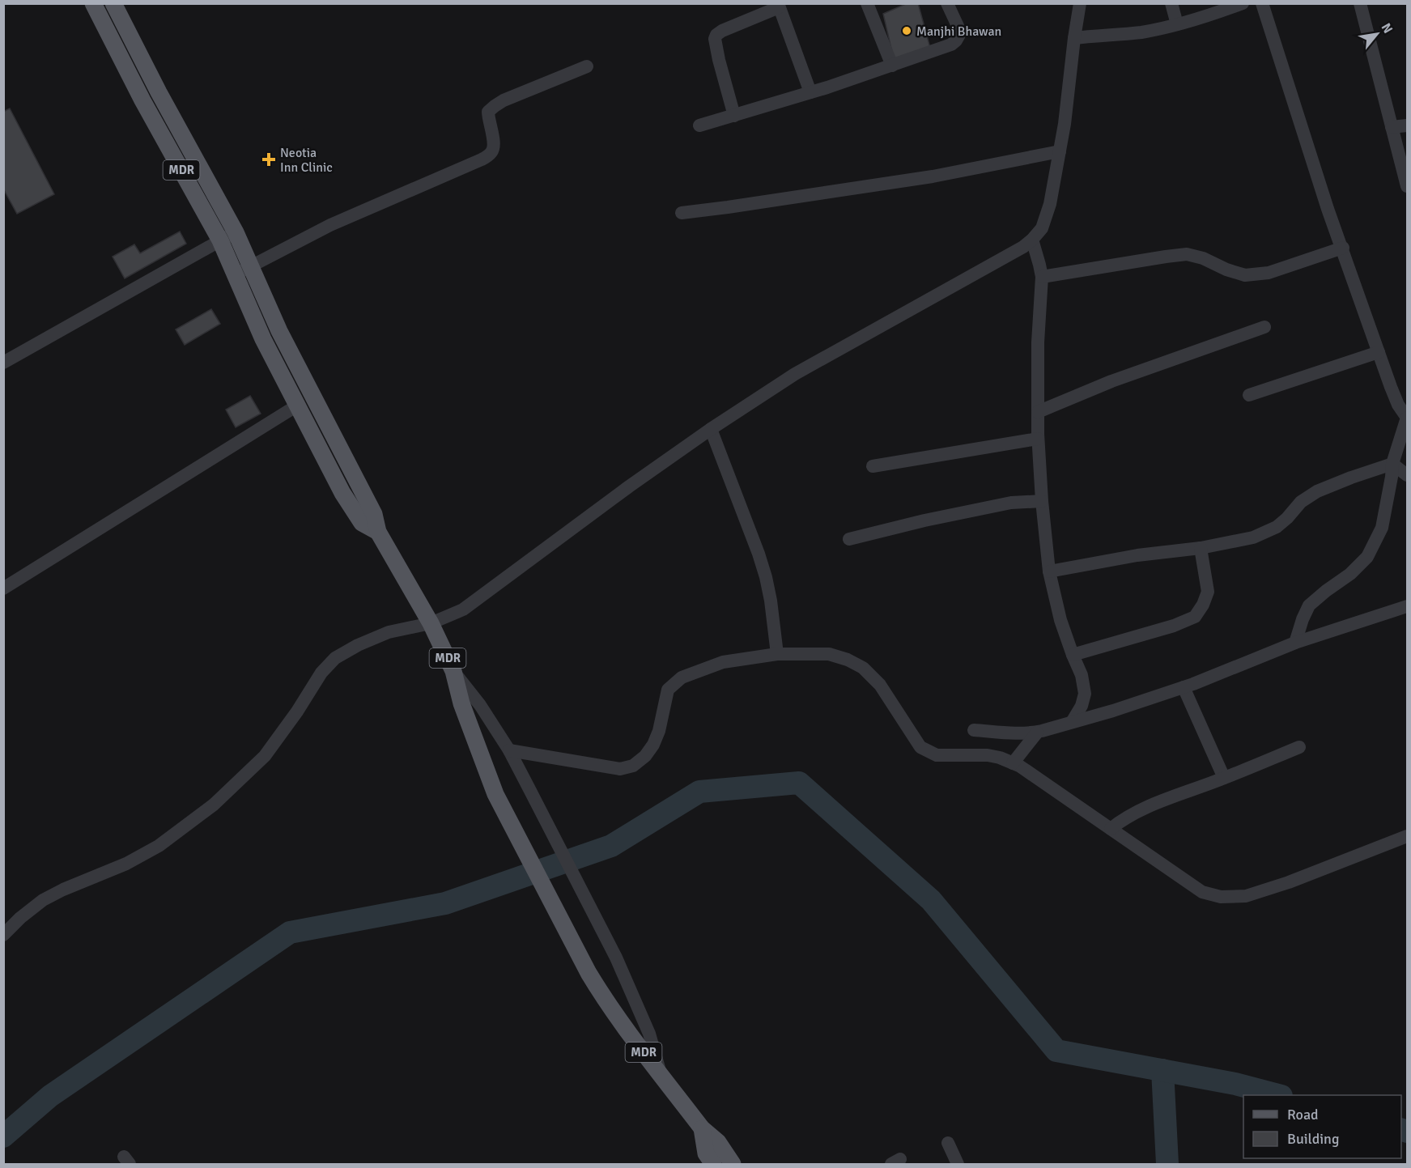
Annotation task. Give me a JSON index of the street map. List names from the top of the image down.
{
  "streets": {
    "main road": ["MDR"]
  },
  "places": {
    "other": ["Manjhi Bhawan"],
    "health": ["Neotia Inn Clinic"]
  },
  "legend": ["Road", "Building"],
  "north": "top right"
}
